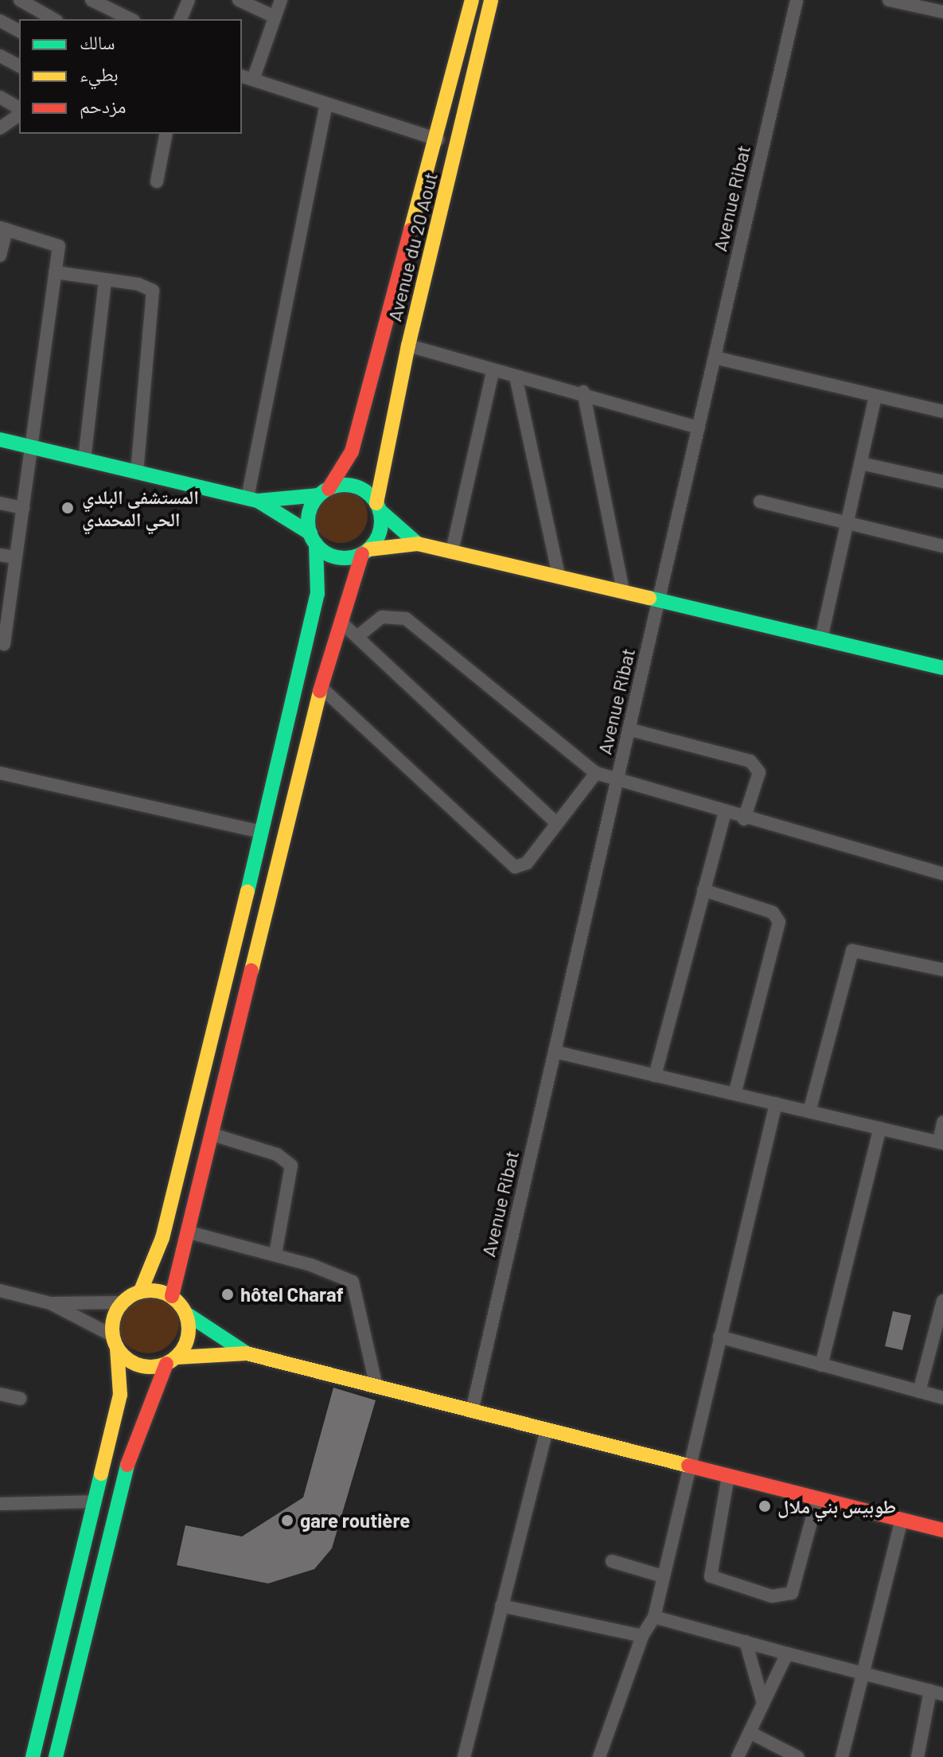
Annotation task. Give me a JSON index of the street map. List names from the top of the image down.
{
  "streets": {
    "main road": ["Avenue du 20 Aout"],
    "street": ["Avenue Ribat"]
  },
  "places": [
    "المستشفى البلدي الحي المحمدي",
    "hôtel Charaf",
    "طوبيس بني ملال",
    "gare routière"
  ],
  "legend": ["سالك", "بطيء", "مزدحم"]
}
